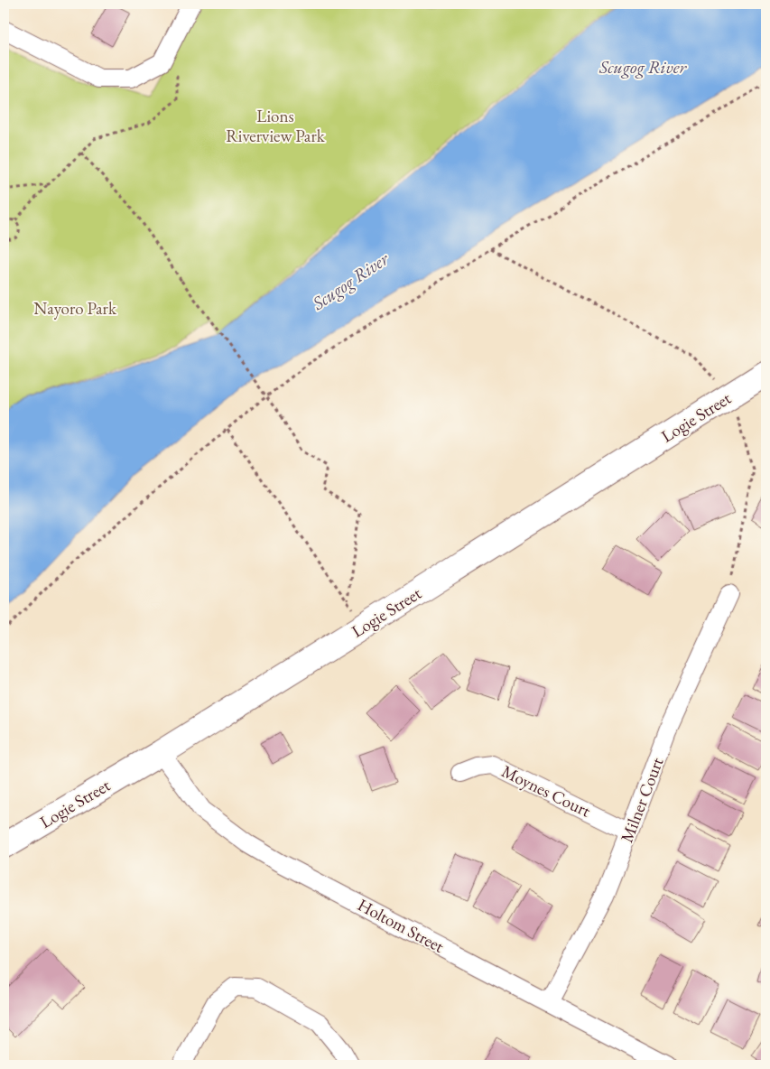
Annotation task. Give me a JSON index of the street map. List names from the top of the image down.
{
  "streets": {
    "street": [
      "Logie Street",
      "Moynes Court",
      "Milner Court",
      "Holtom Street"
    ]
  },
  "crossings": [
    ["Logie Street", "Holtom Street"],
    ["Moynes Court", "Milner Court"],
    ["Milner Court", "Holtom Street"]
  ],
  "water": ["Scugog River"],
  "parks": ["Lions Riverview Park", "Nayoro Park"]
}
